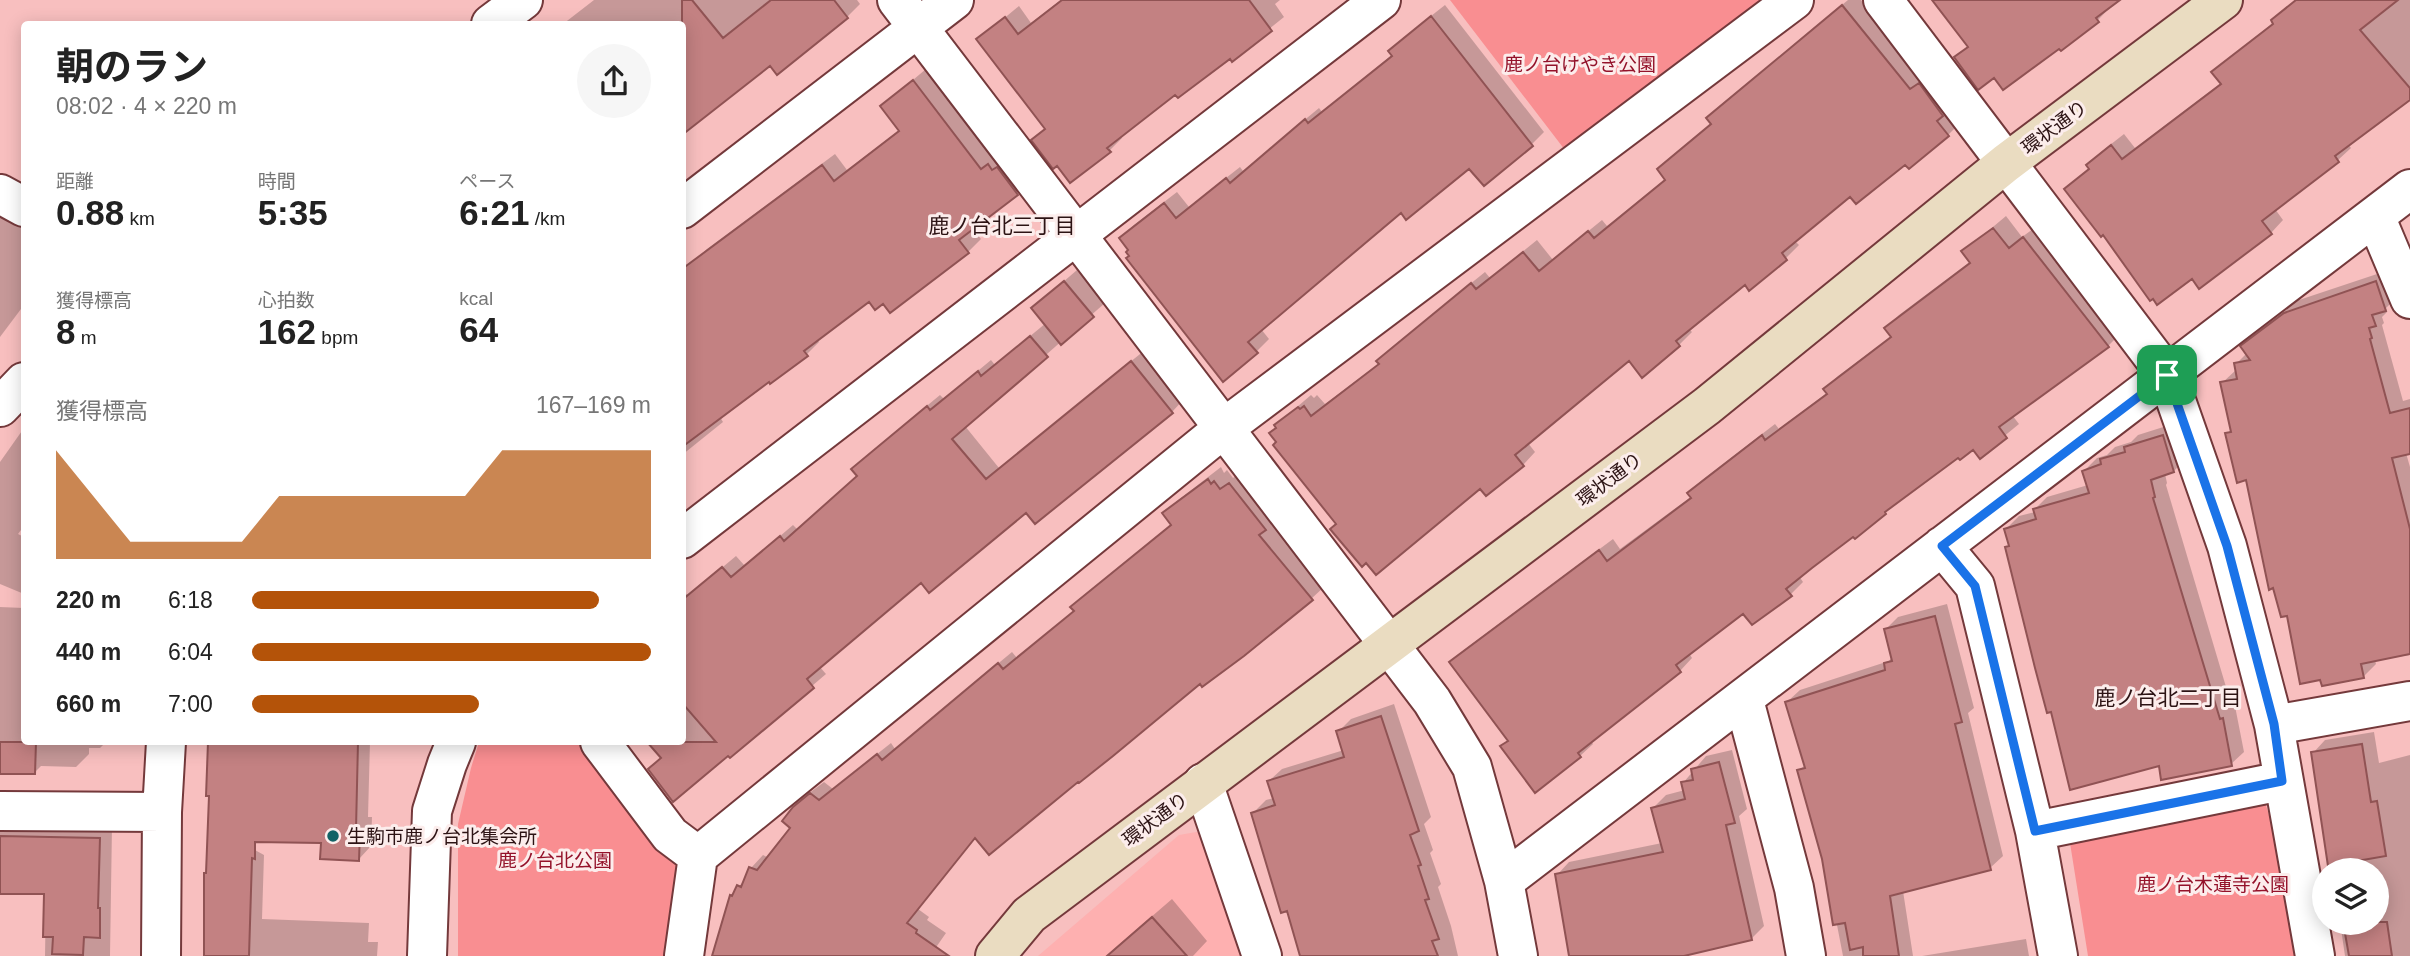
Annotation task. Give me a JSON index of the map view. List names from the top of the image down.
{
  "streets": {
    "street": ["環状通り"]
  },
  "districts": ["鹿ノ台北三丁目", "鹿ノ台北二丁目"],
  "parks": ["鹿ノ台けやき公園", "鹿ノ台北公園", "鹿ノ台木蓮寺公園"],
  "places": ["生駒市鹿ノ台北集会所"],
  "page": {
    "heading": ["朝のラン", "08:02 · 4 × 220 m"],
    "stats": [
      ["距離", "0.88 km"],
      ["時間", "5:35"],
      ["ペース", "6:21 /km"],
      ["獲得標高", "8 m"],
      ["心拍数", "162 bpm"],
      ["kcal", "64"]
    ],
    "chart": ["獲得標高", "167–169 m"],
    "list": [
      {
        "name": "220 m",
        "note": "6:18"
      },
      {
        "name": "440 m",
        "note": "6:04"
      },
      {
        "name": "660 m",
        "note": "7:00"
      }
    ]
  }
}
